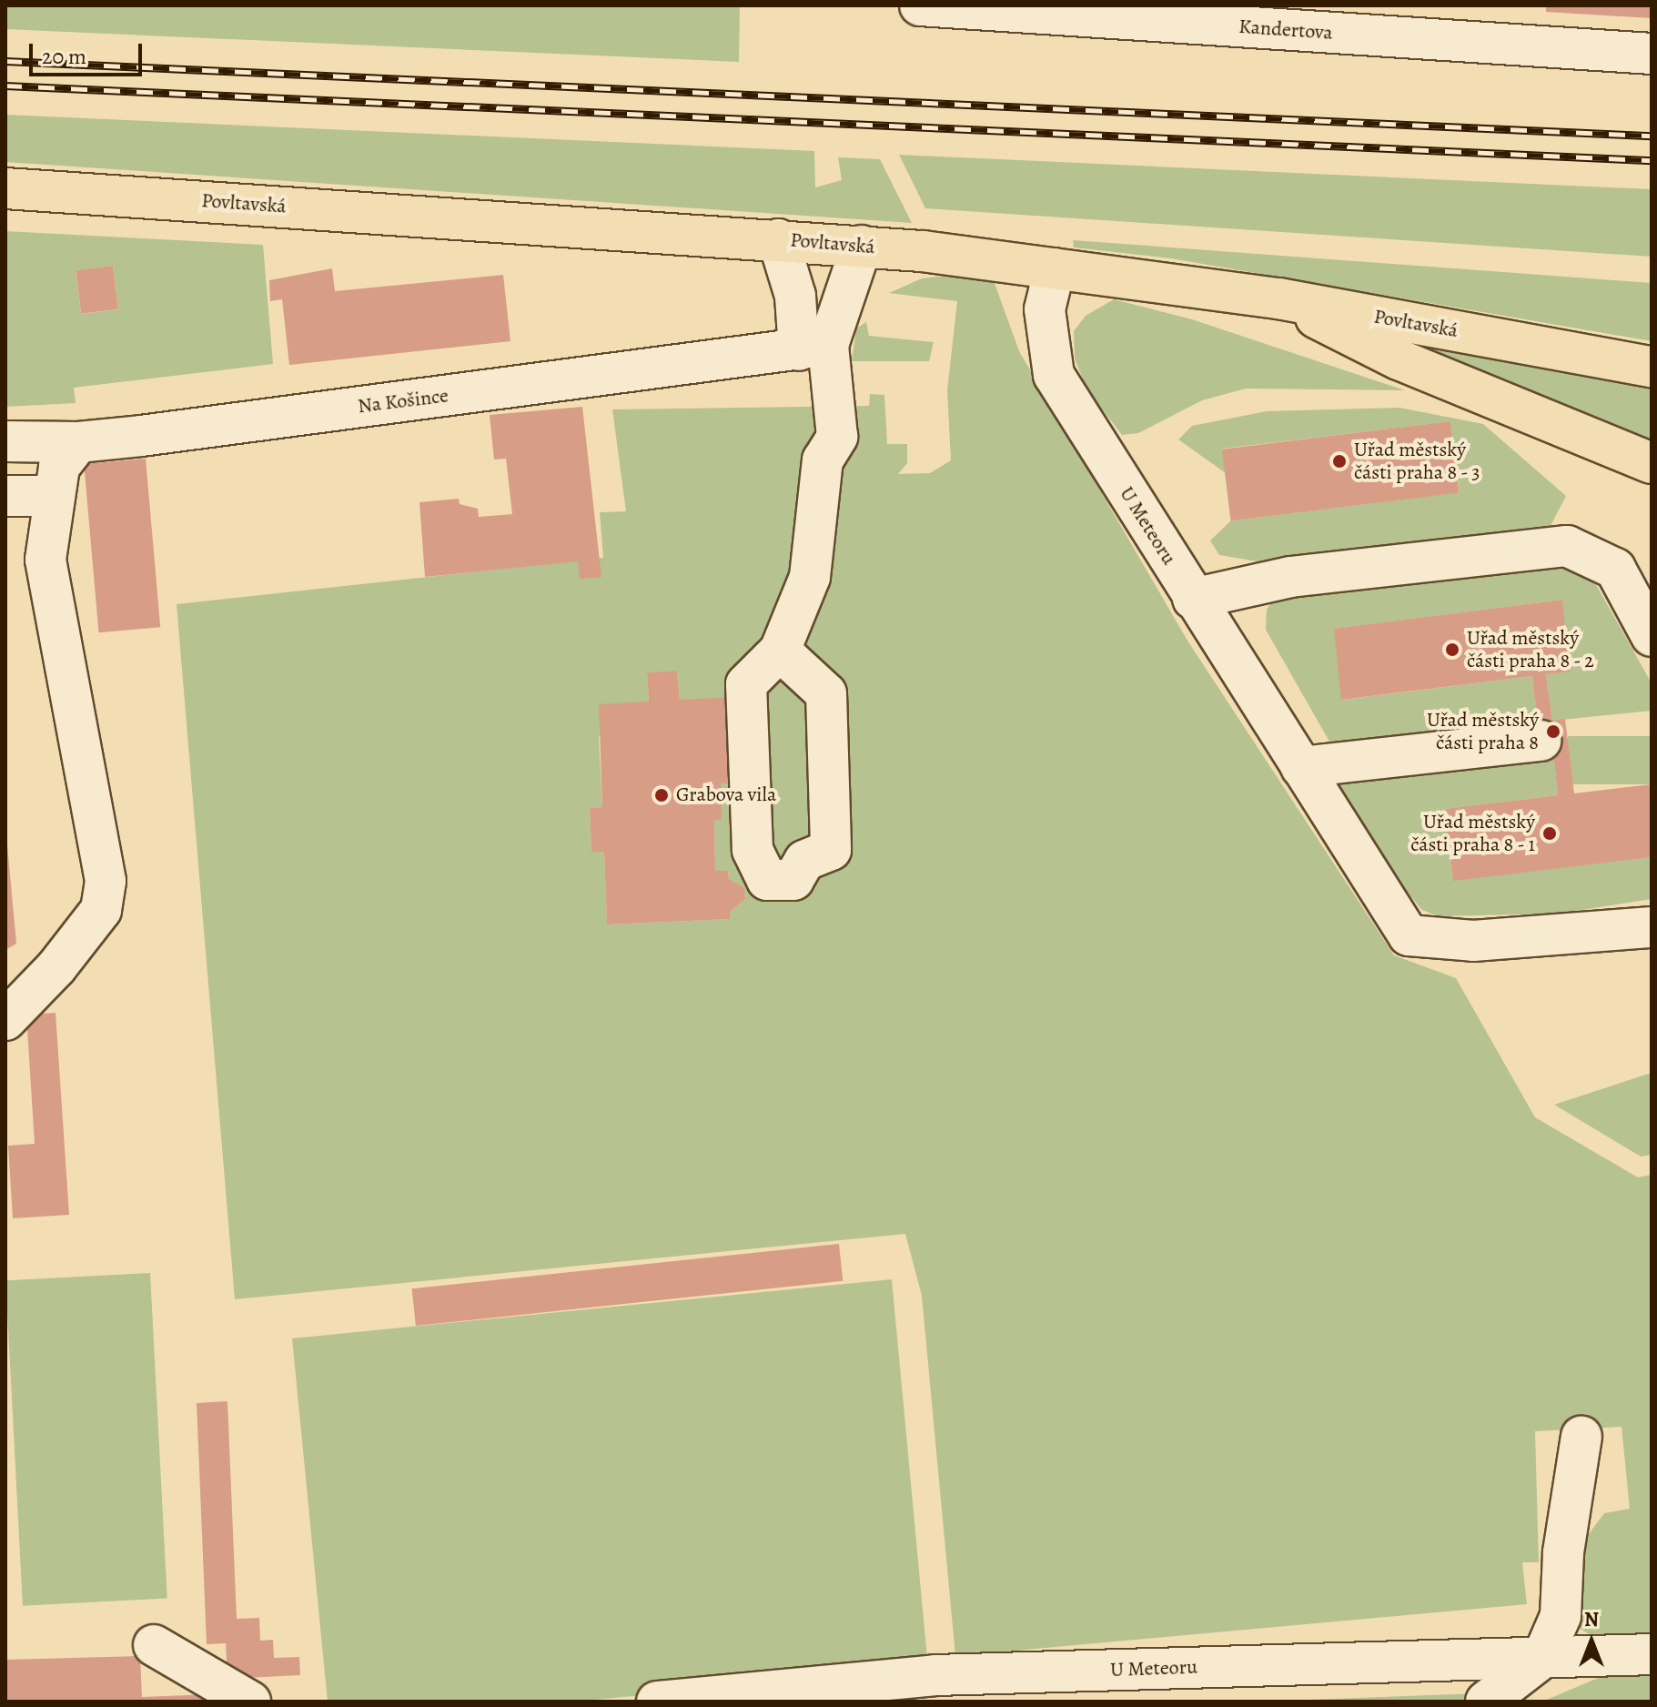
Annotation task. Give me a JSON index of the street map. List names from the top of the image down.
{
  "streets": {
    "main road": ["Povltavská"],
    "street": ["Kandertova", "Na Košince", "U Meteoru"]
  },
  "crossings": [
    ["Povltavská", "U Meteoru"]
  ],
  "places": [
    "Uřad městský části praha 8 - 3",
    "Uřad městský části praha 8 - 2",
    "Uřad městský části praha 8",
    "Grabova vila",
    "Uřad městský části praha 8 - 1"
  ],
  "scale_bar": "20 m",
  "north": "top"
}
